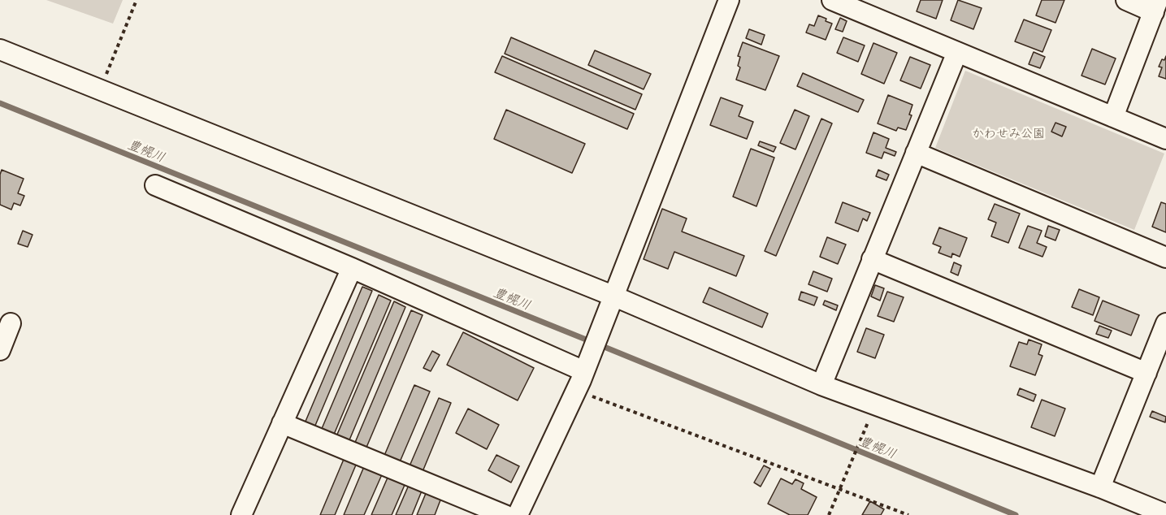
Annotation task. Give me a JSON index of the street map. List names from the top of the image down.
{
  "water": ["豊幌川"],
  "parks": ["かわせみ公園"]
}
